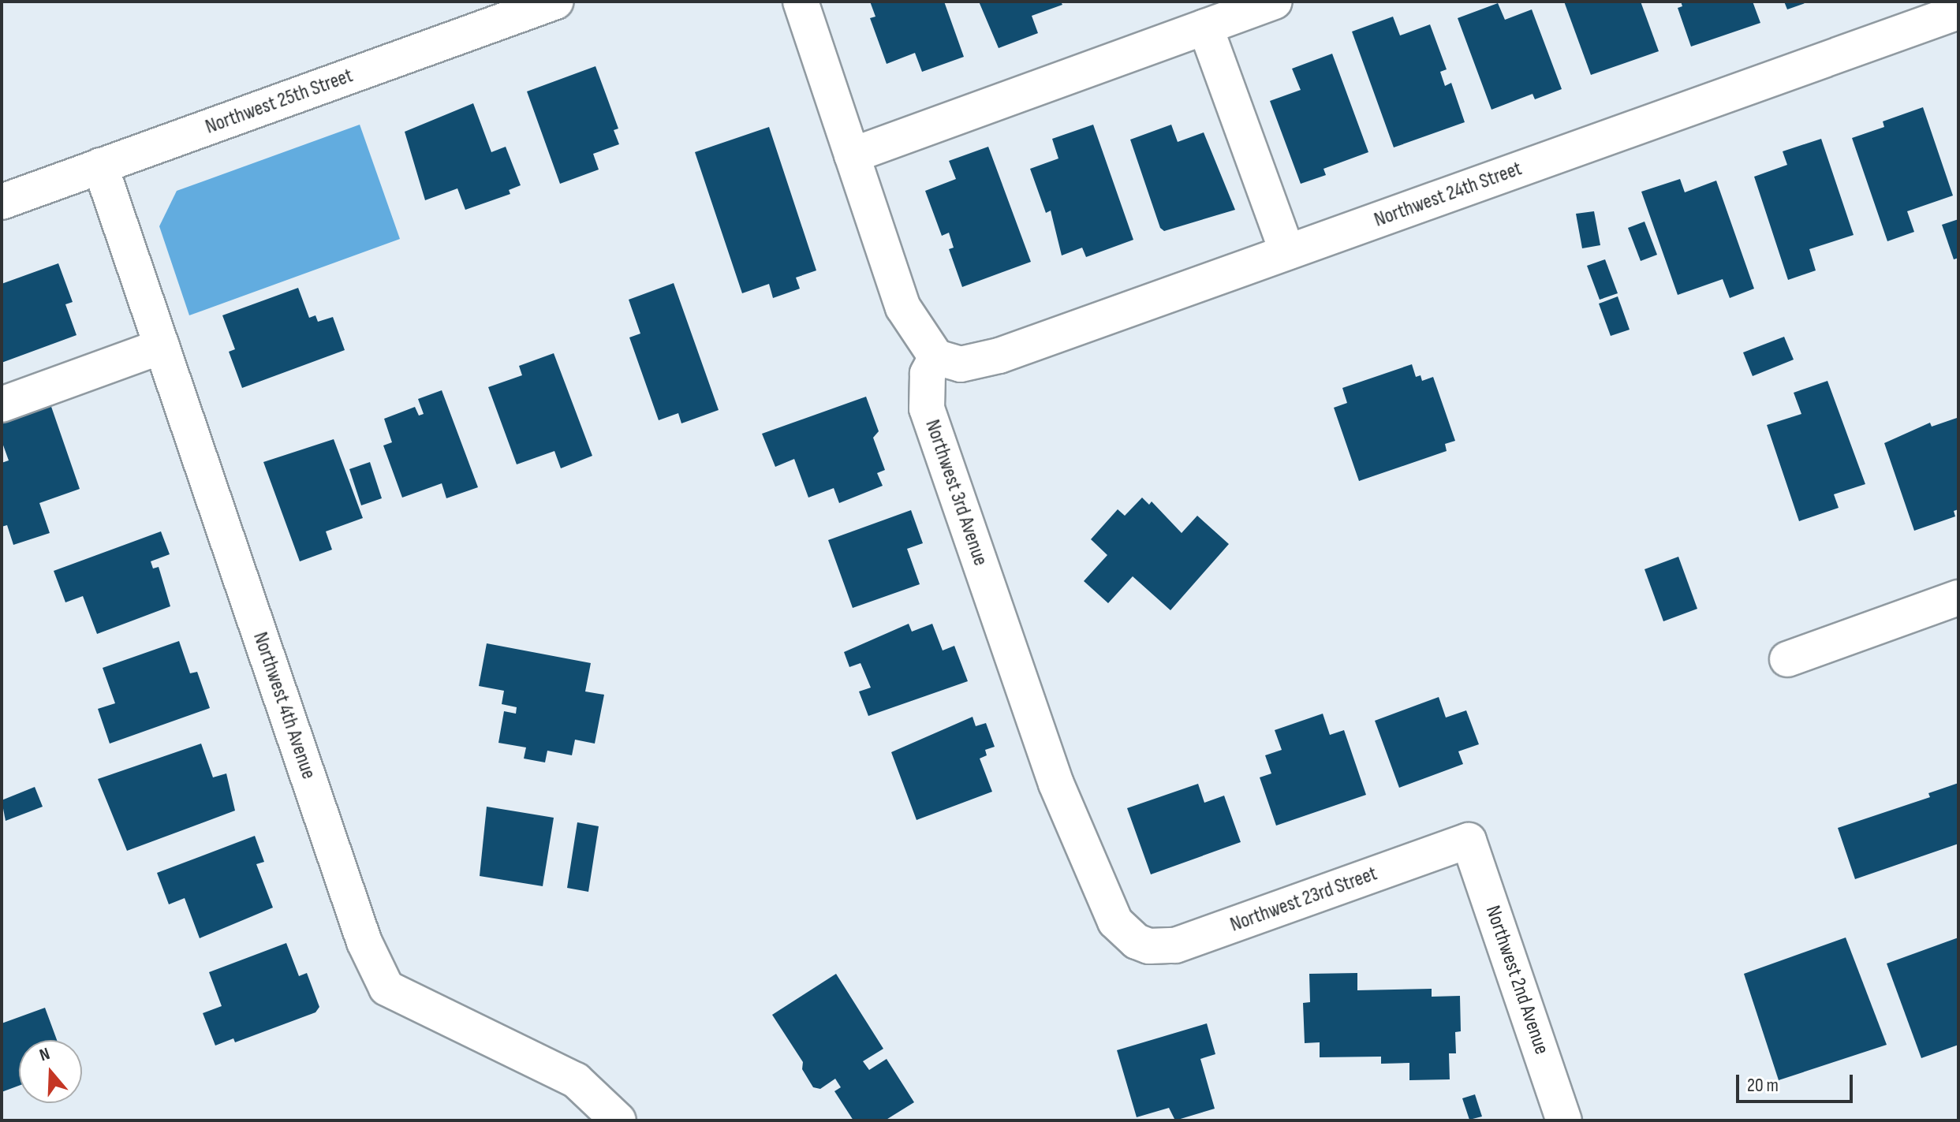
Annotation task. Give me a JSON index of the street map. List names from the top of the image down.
{
  "streets": {
    "street": [
      "Northwest 25th Street",
      "Northwest 24th Street",
      "Northwest 3rd Avenue",
      "Northwest 4th Avenue",
      "Northwest 23rd Street",
      "Northwest 2nd Avenue"
    ]
  },
  "crossings": [
    ["Northwest 25th Street", "Northwest 4th Avenue"],
    ["Northwest 24th Street", "Northwest 3rd Avenue"],
    ["Northwest 3rd Avenue", "Northwest 23rd Street"],
    ["Northwest 23rd Street", "Northwest 2nd Avenue"]
  ],
  "scale_bar": "20 m",
  "north": "top"
}
